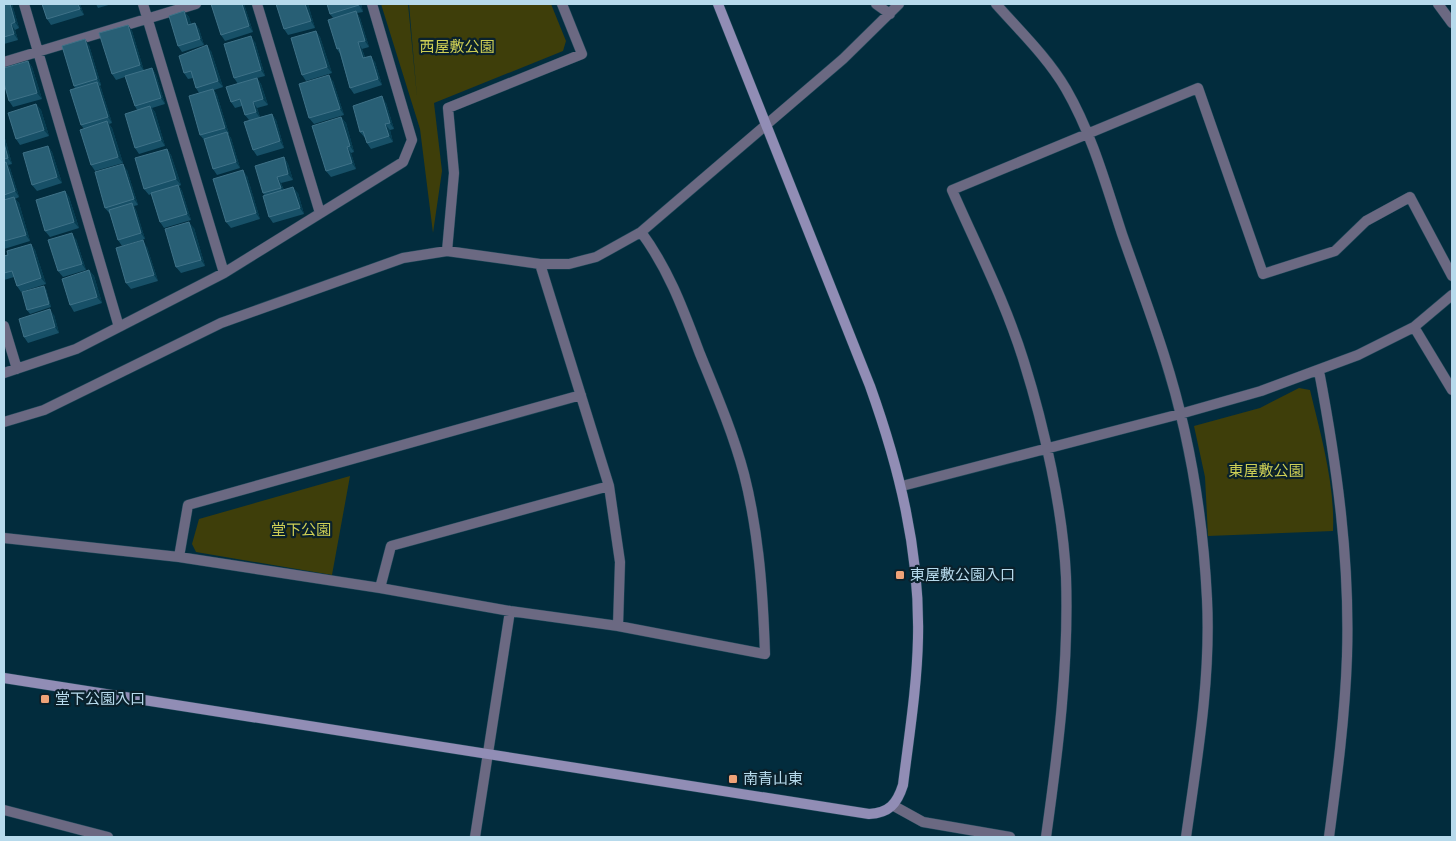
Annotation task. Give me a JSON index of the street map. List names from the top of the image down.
{
  "parks": ["西屋敷公園", "東屋敷公園", "堂下公園"],
  "places": {
    "transit": ["東屋敷公園入口", "堂下公園入口", "南青山東"]
  }
}
